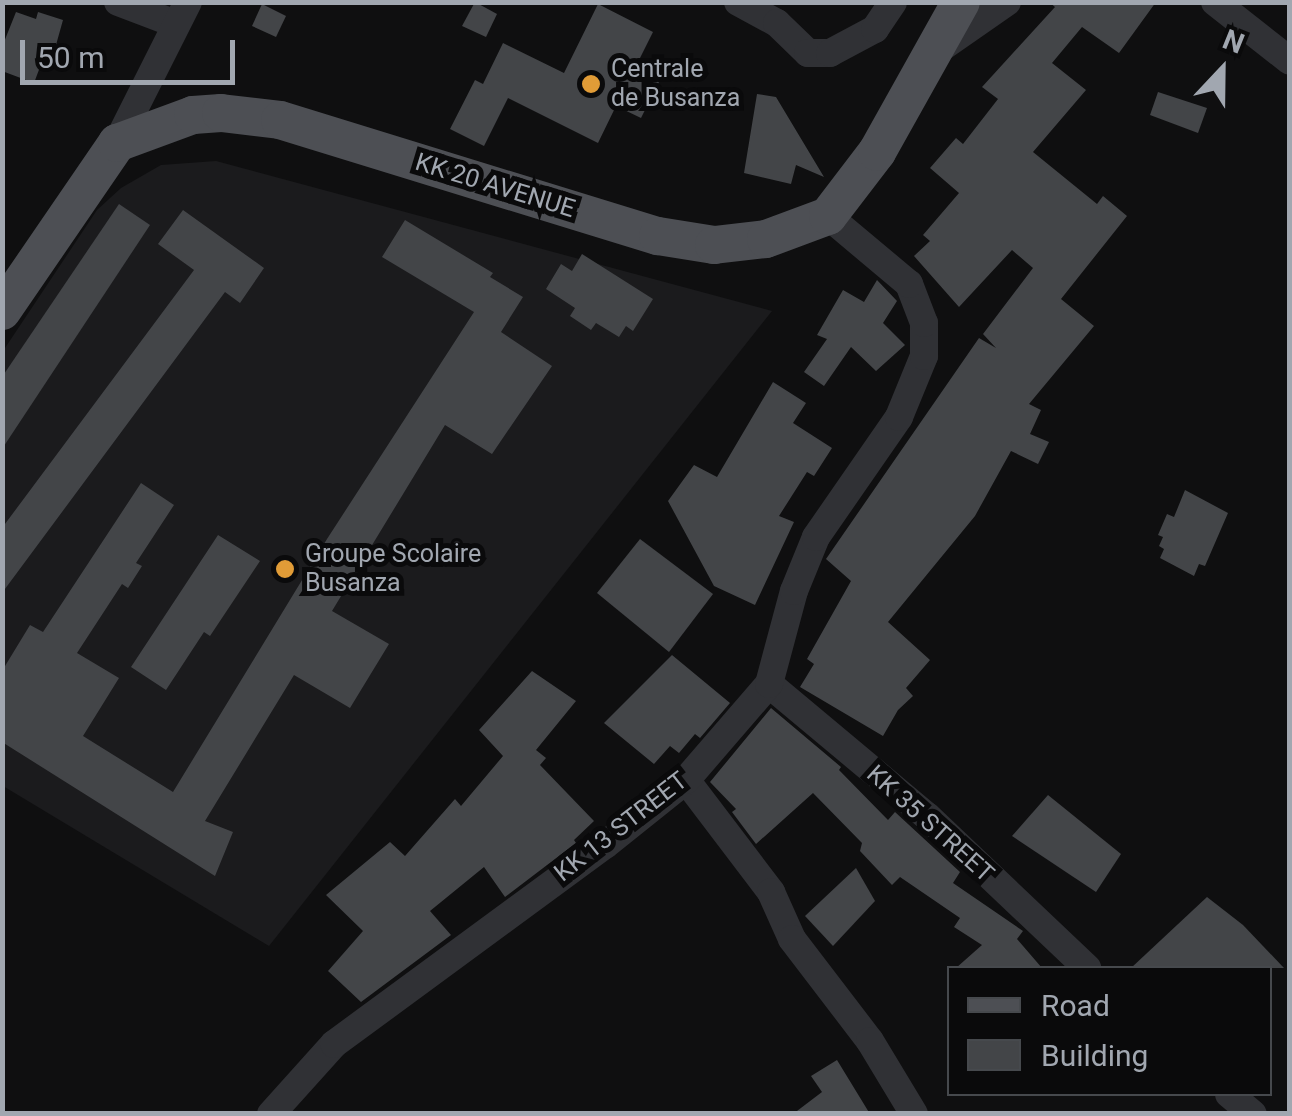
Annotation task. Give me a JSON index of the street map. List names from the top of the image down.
{
  "streets": {
    "main road": ["KK 20 AVENUE"],
    "street": ["KK 35 STREET", "KK 13 STREET"]
  },
  "crossings": [
    ["KK 20 AVENUE", "KK 13 STREET"],
    ["KK 35 STREET", "KK 13 STREET"]
  ],
  "places": ["Centrale de Busanza", "Groupe Scolaire Busanza"],
  "legend": ["Road", "Building"],
  "scale_bar": "50 m",
  "north": "top"
}
